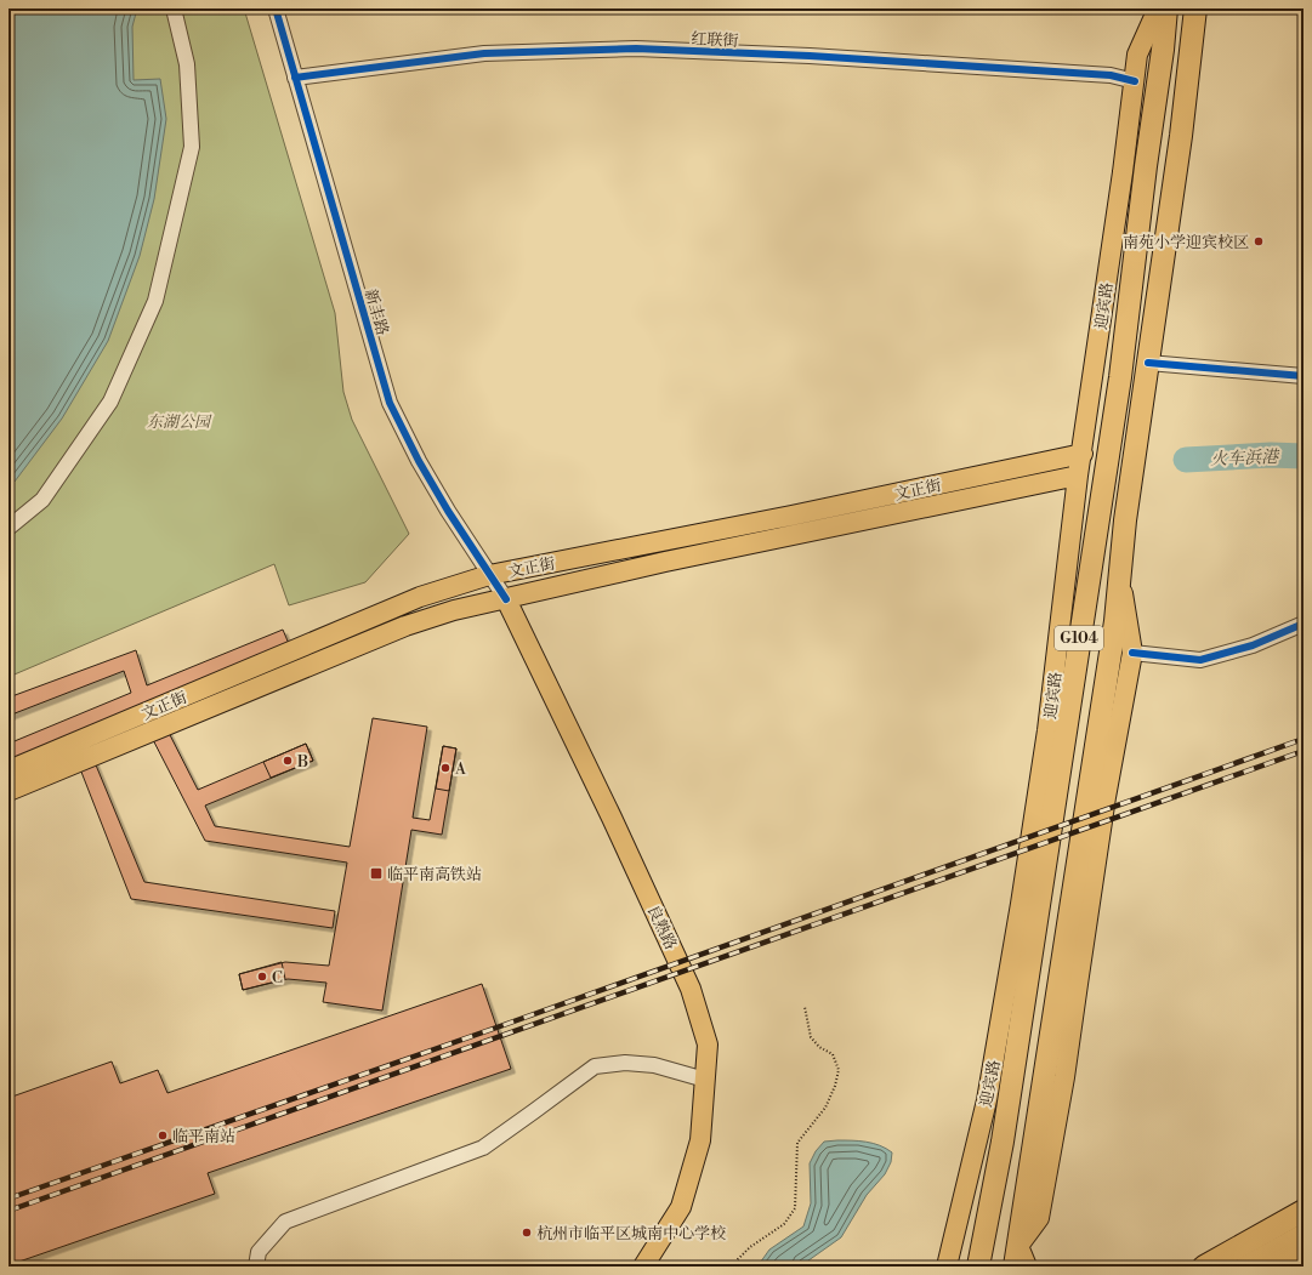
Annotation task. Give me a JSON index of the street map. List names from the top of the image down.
{
  "streets": {
    "highway": ["迎宾路", "G104"],
    "main road": ["文正街", "良熟路"],
    "street": ["红联街", "新丰路"]
  },
  "crossings": [
    ["红联街", "迎宾路"],
    ["红联街", "新丰路"],
    ["迎宾路", "文正街"],
    ["新丰路", "文正街"],
    ["新丰路", "良熟路"],
    ["文正街", "良熟路"]
  ],
  "water": ["火车浜港"],
  "parks": ["东湖公园"],
  "places": {
    "other": [
      "南苑小学迎宾校区",
      "B",
      "A",
      "C",
      "临平南站",
      "杭州市临平区城南中心学校"
    ],
    "transit": ["临平南高铁站"]
  }
}
